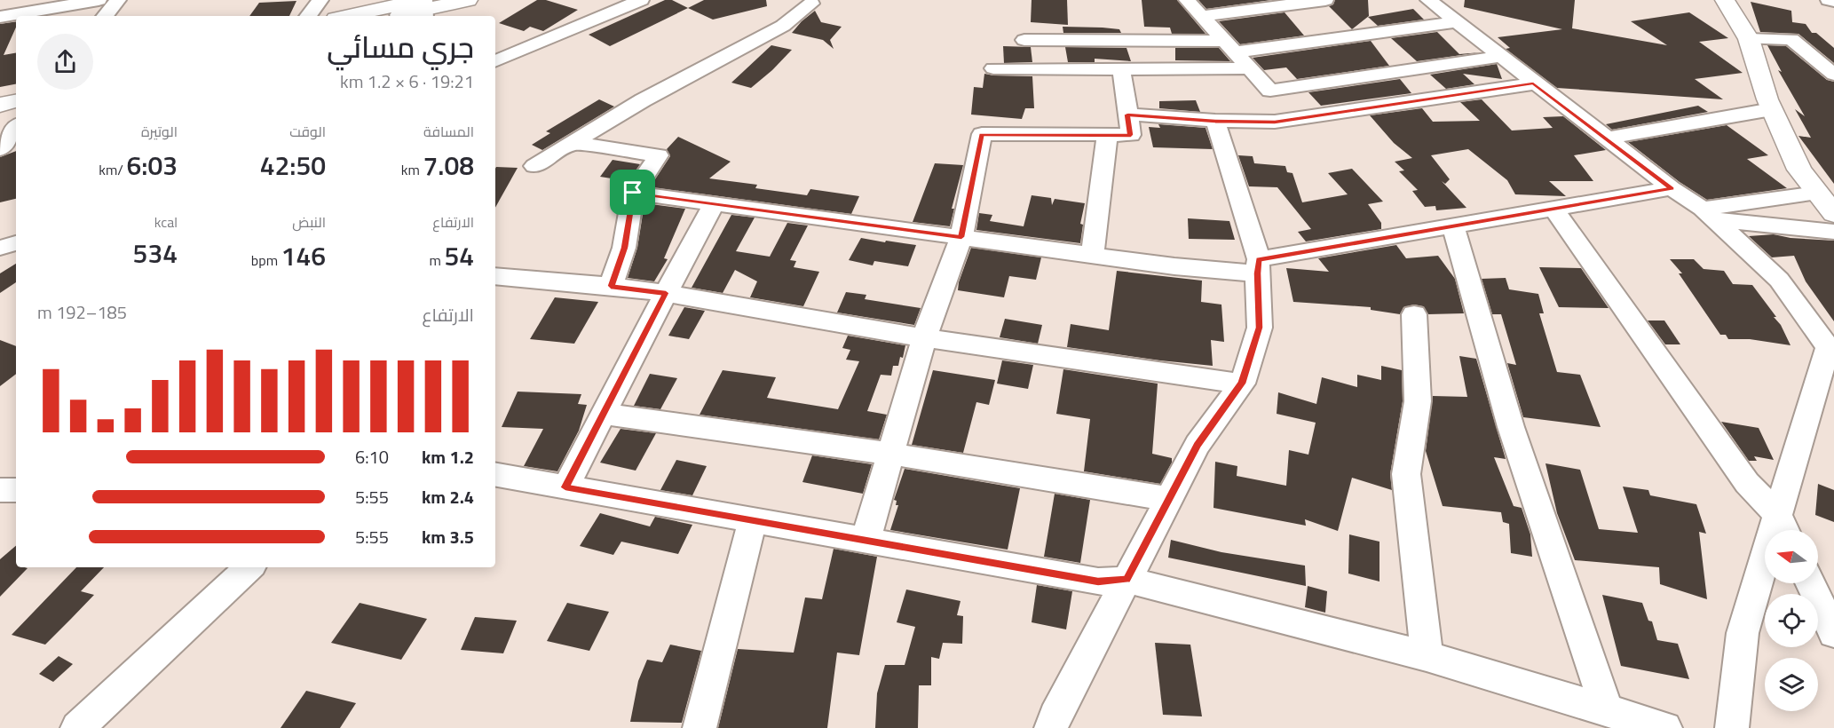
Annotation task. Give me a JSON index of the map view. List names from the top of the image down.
{
  "north": "left",
  "page": {
    "heading": ["جري مسائي", "19:21 · 6 × 1.2 km"],
    "stats": [
      ["المسافة", "7.08 km"],
      ["الوقت", "42:50"],
      ["الوتيرة", "6:03 /km"],
      ["الارتفاع", "54 m"],
      ["النبض", "146 bpm"],
      ["kcal", "534"]
    ],
    "chart": ["الارتفاع", "185–192 m"],
    "list": [
      {
        "name": "1.2 km",
        "note": "6:10"
      },
      {
        "name": "2.4 km",
        "note": "5:55"
      },
      {
        "name": "3.5 km",
        "note": "5:55"
      }
    ]
  }
}
